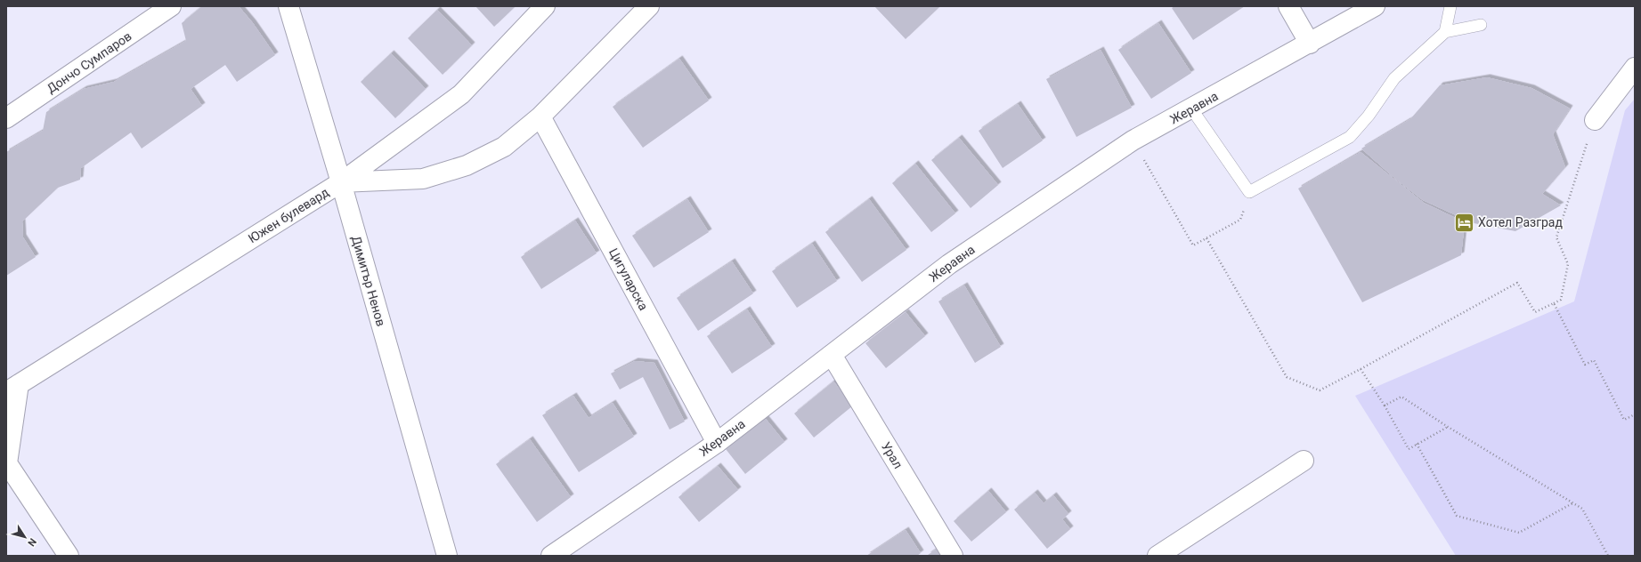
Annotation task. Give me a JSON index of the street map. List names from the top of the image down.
{
  "streets": {
    "street": [
      "Дончо Сумпаров",
      "Жеравна",
      "Южен булевард",
      "Цигуларска",
      "Димитър Ненов",
      "Урал"
    ]
  },
  "crossings": [
    ["Жеравна", "Цигуларска"],
    ["Жеравна", "Урал"],
    ["Южен булевард", "Димитър Ненов"]
  ],
  "places": {
    "hotel": ["Хотел Разград"]
  },
  "north": "bottom right"
}
